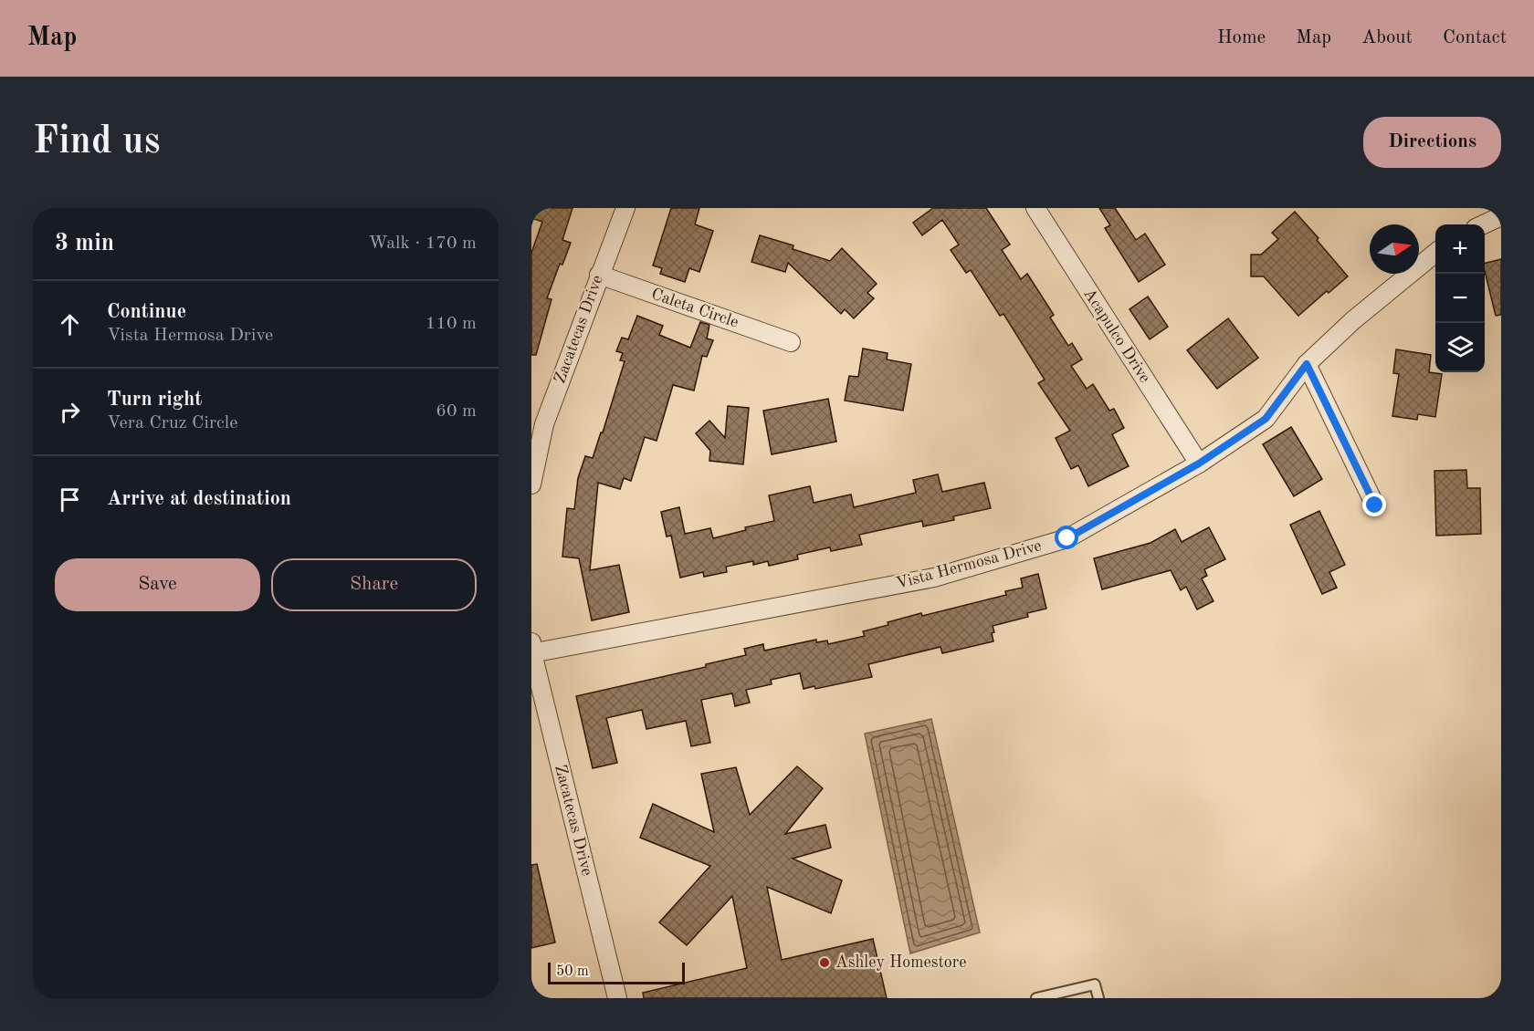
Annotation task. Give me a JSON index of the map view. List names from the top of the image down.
{
  "streets": {
    "street": [
      "Caleta Circle",
      "Zacatecas Drive",
      "Acapulco Drive",
      "Vista Hermosa Drive"
    ]
  },
  "crossings": [
    ["Caleta Circle", "Zacatecas Drive"],
    ["Zacatecas Drive", "Vista Hermosa Drive"],
    ["Acapulco Drive", "Vista Hermosa Drive"]
  ],
  "places": ["Ashley Homestore"],
  "scale_bar": "50 m",
  "north": "right",
  "page": {
    "header": "Map",
    "nav": [
      "Home",
      "Map",
      "About",
      "Contact"
    ],
    "buttons": [
      "Directions",
      ["Save", "Share"]
    ],
    "title": "Find us",
    "heading": ["3 min", "Walk · 170 m"],
    "map_buttons": ["+", "−"],
    "list": [
      ["Continue", "Vista Hermosa Drive", "110 m"],
      ["Turn right", "Vera Cruz Circle", "60 m"],
      "Arrive at destination"
    ],
    "scale": "50 m"
  }
}
